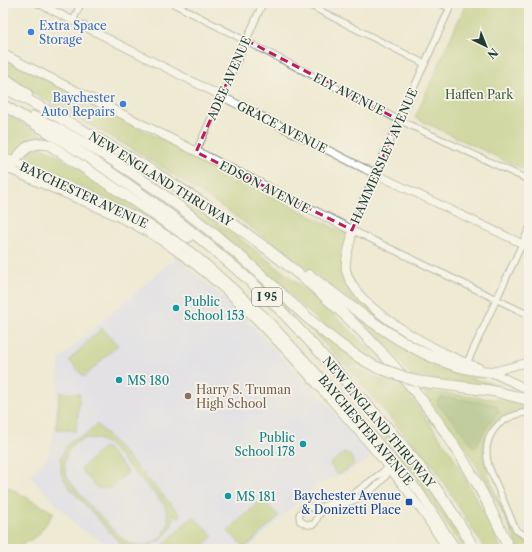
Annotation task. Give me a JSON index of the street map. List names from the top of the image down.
{
  "streets": {
    "highway": ["NEW ENGLAND THRUWAY", "I 95"],
    "main road": ["HAMMERSLEY AVENUE", "EDSON AVENUE", "BAYCHESTER AVENUE"],
    "street": ["ADEE AVENUE", "ELY AVENUE", "GRACE AVENUE"]
  },
  "crossings": [
    ["ADEE AVENUE", "ELY AVENUE"],
    ["ADEE AVENUE", "GRACE AVENUE"],
    ["ADEE AVENUE", "EDSON AVENUE"],
    ["ELY AVENUE", "HAMMERSLEY AVENUE"],
    ["GRACE AVENUE", "HAMMERSLEY AVENUE"],
    ["HAMMERSLEY AVENUE", "EDSON AVENUE"]
  ],
  "parks": ["Haffen Park"],
  "places": {
    "other": [
      "Extra Space Storage",
      "Baychester Auto Repairs",
      "Public School 153",
      "MS 180",
      "Harry S. Truman High School",
      "Public School 178",
      "MS 181"
    ],
    "transit": ["Baychester Avenue & Donizetti Place"]
  },
  "north": "bottom right"
}
